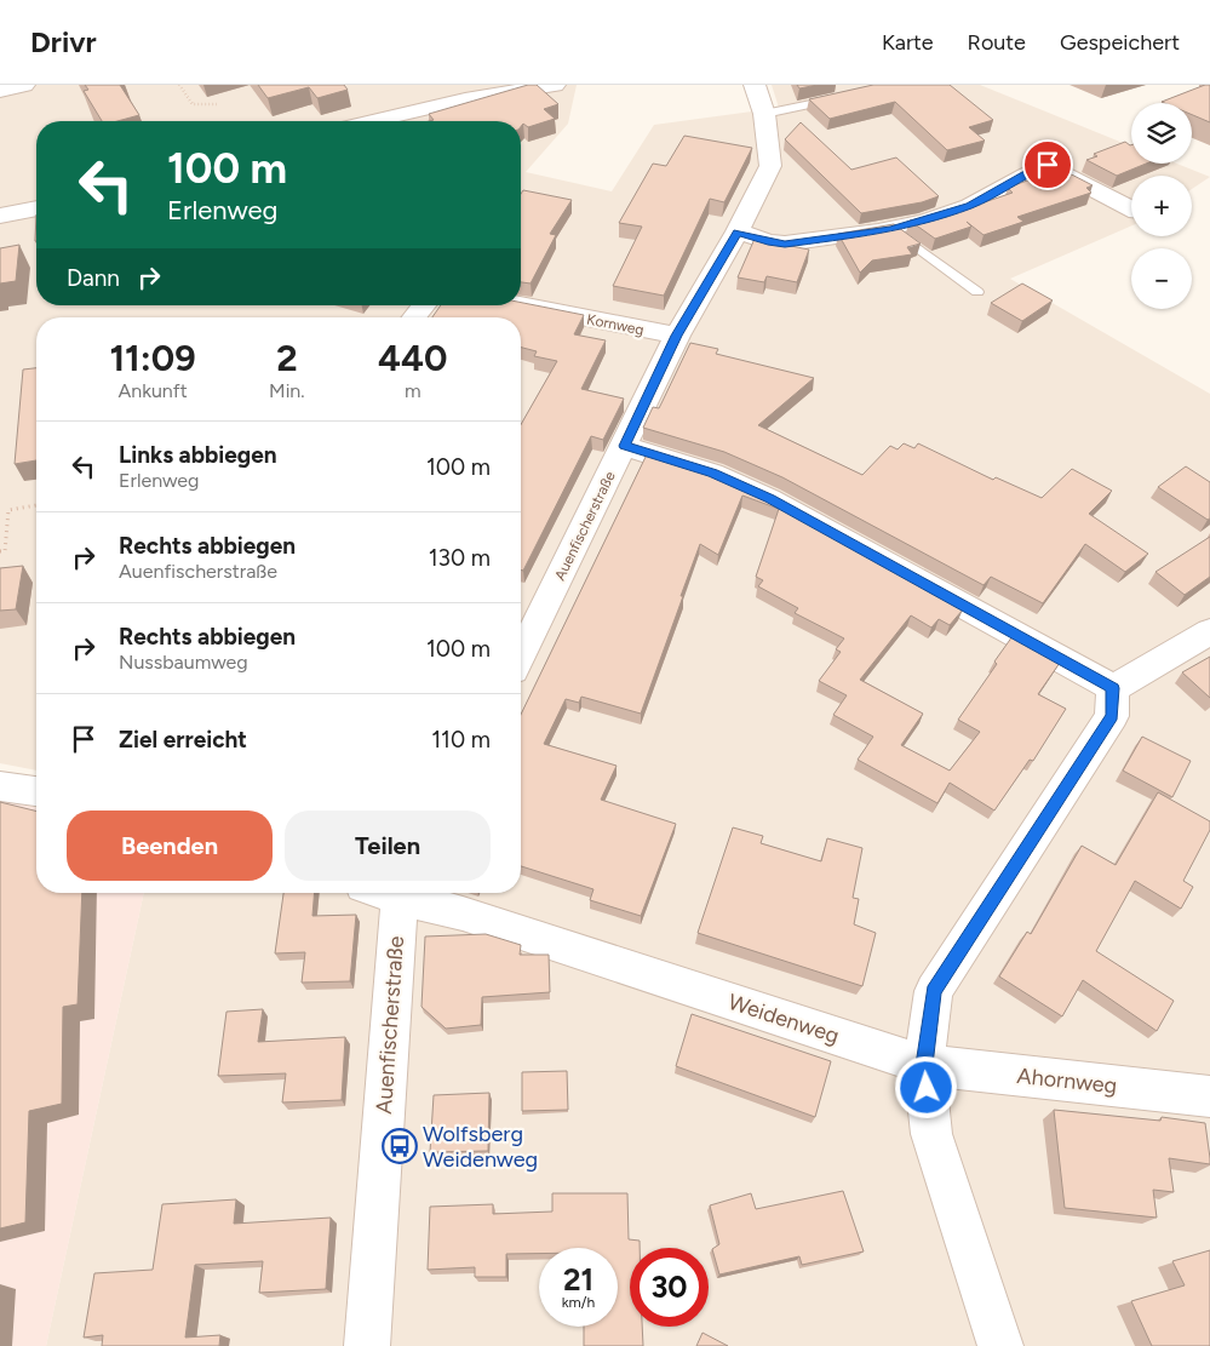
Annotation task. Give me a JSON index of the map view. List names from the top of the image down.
{
  "streets": {
    "street": [
      "Kornweg",
      "Auenfischerstraße",
      "Weidenweg",
      "Ahornweg"
    ]
  },
  "crossings": [
    ["Kornweg", "Auenfischerstraße"],
    ["Weidenweg", "Ahornweg"]
  ],
  "places": {
    "bus stop": ["Wolfsberg Weidenweg"]
  },
  "page": {
    "header": "Drivr",
    "nav": ["Karte", "Route", "Gespeichert"],
    "map_buttons": ["+", "−"],
    "turn": ["100 m", "Erlenweg"],
    "then": "Dann",
    "eta": [
      "11:09",
      "Ankunft",
      "2",
      "Min.",
      "440",
      "m"
    ],
    "list": [
      {
        "name": "Links abbiegen",
        "note": "Erlenweg",
        "value": "100 m"
      },
      {
        "name": "Rechts abbiegen",
        "note": "Auenfischerstraße",
        "value": "130 m"
      },
      {
        "name": "Rechts abbiegen",
        "note": "Nussbaumweg",
        "value": "100 m"
      },
      {
        "name": "Ziel erreicht",
        "value": "110 m"
      }
    ],
    "buttons": ["Beenden", "Teilen"],
    "speed": "21 km/h",
    "limit": "30"
  }
}
